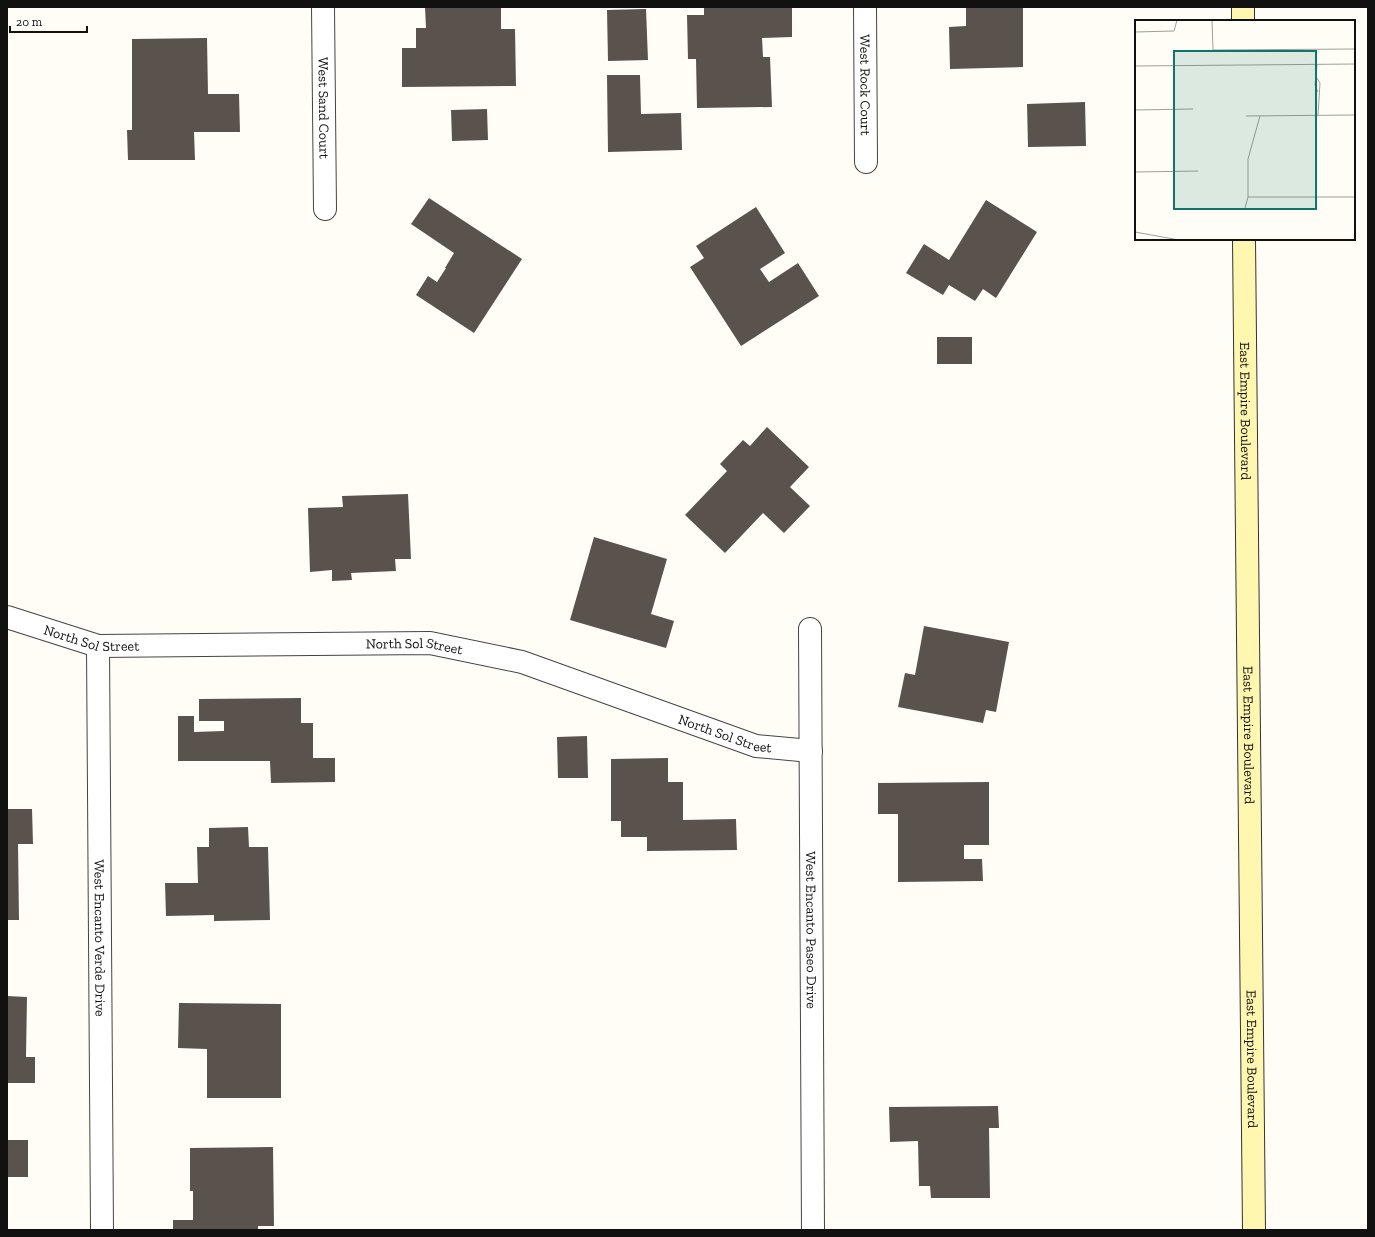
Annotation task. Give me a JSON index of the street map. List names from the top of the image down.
{
  "streets": {
    "street": [
      "West Rock Court",
      "West Sand Court",
      "East Empire Boulevard",
      "North Sol Street",
      "West Encanto Paseo Drive",
      "West Encanto Verde Drive"
    ]
  },
  "crossings": [
    ["North Sol Street", "West Encanto Paseo Drive"],
    ["North Sol Street", "West Encanto Verde Drive"]
  ],
  "scale_bar": "20 m"
}
